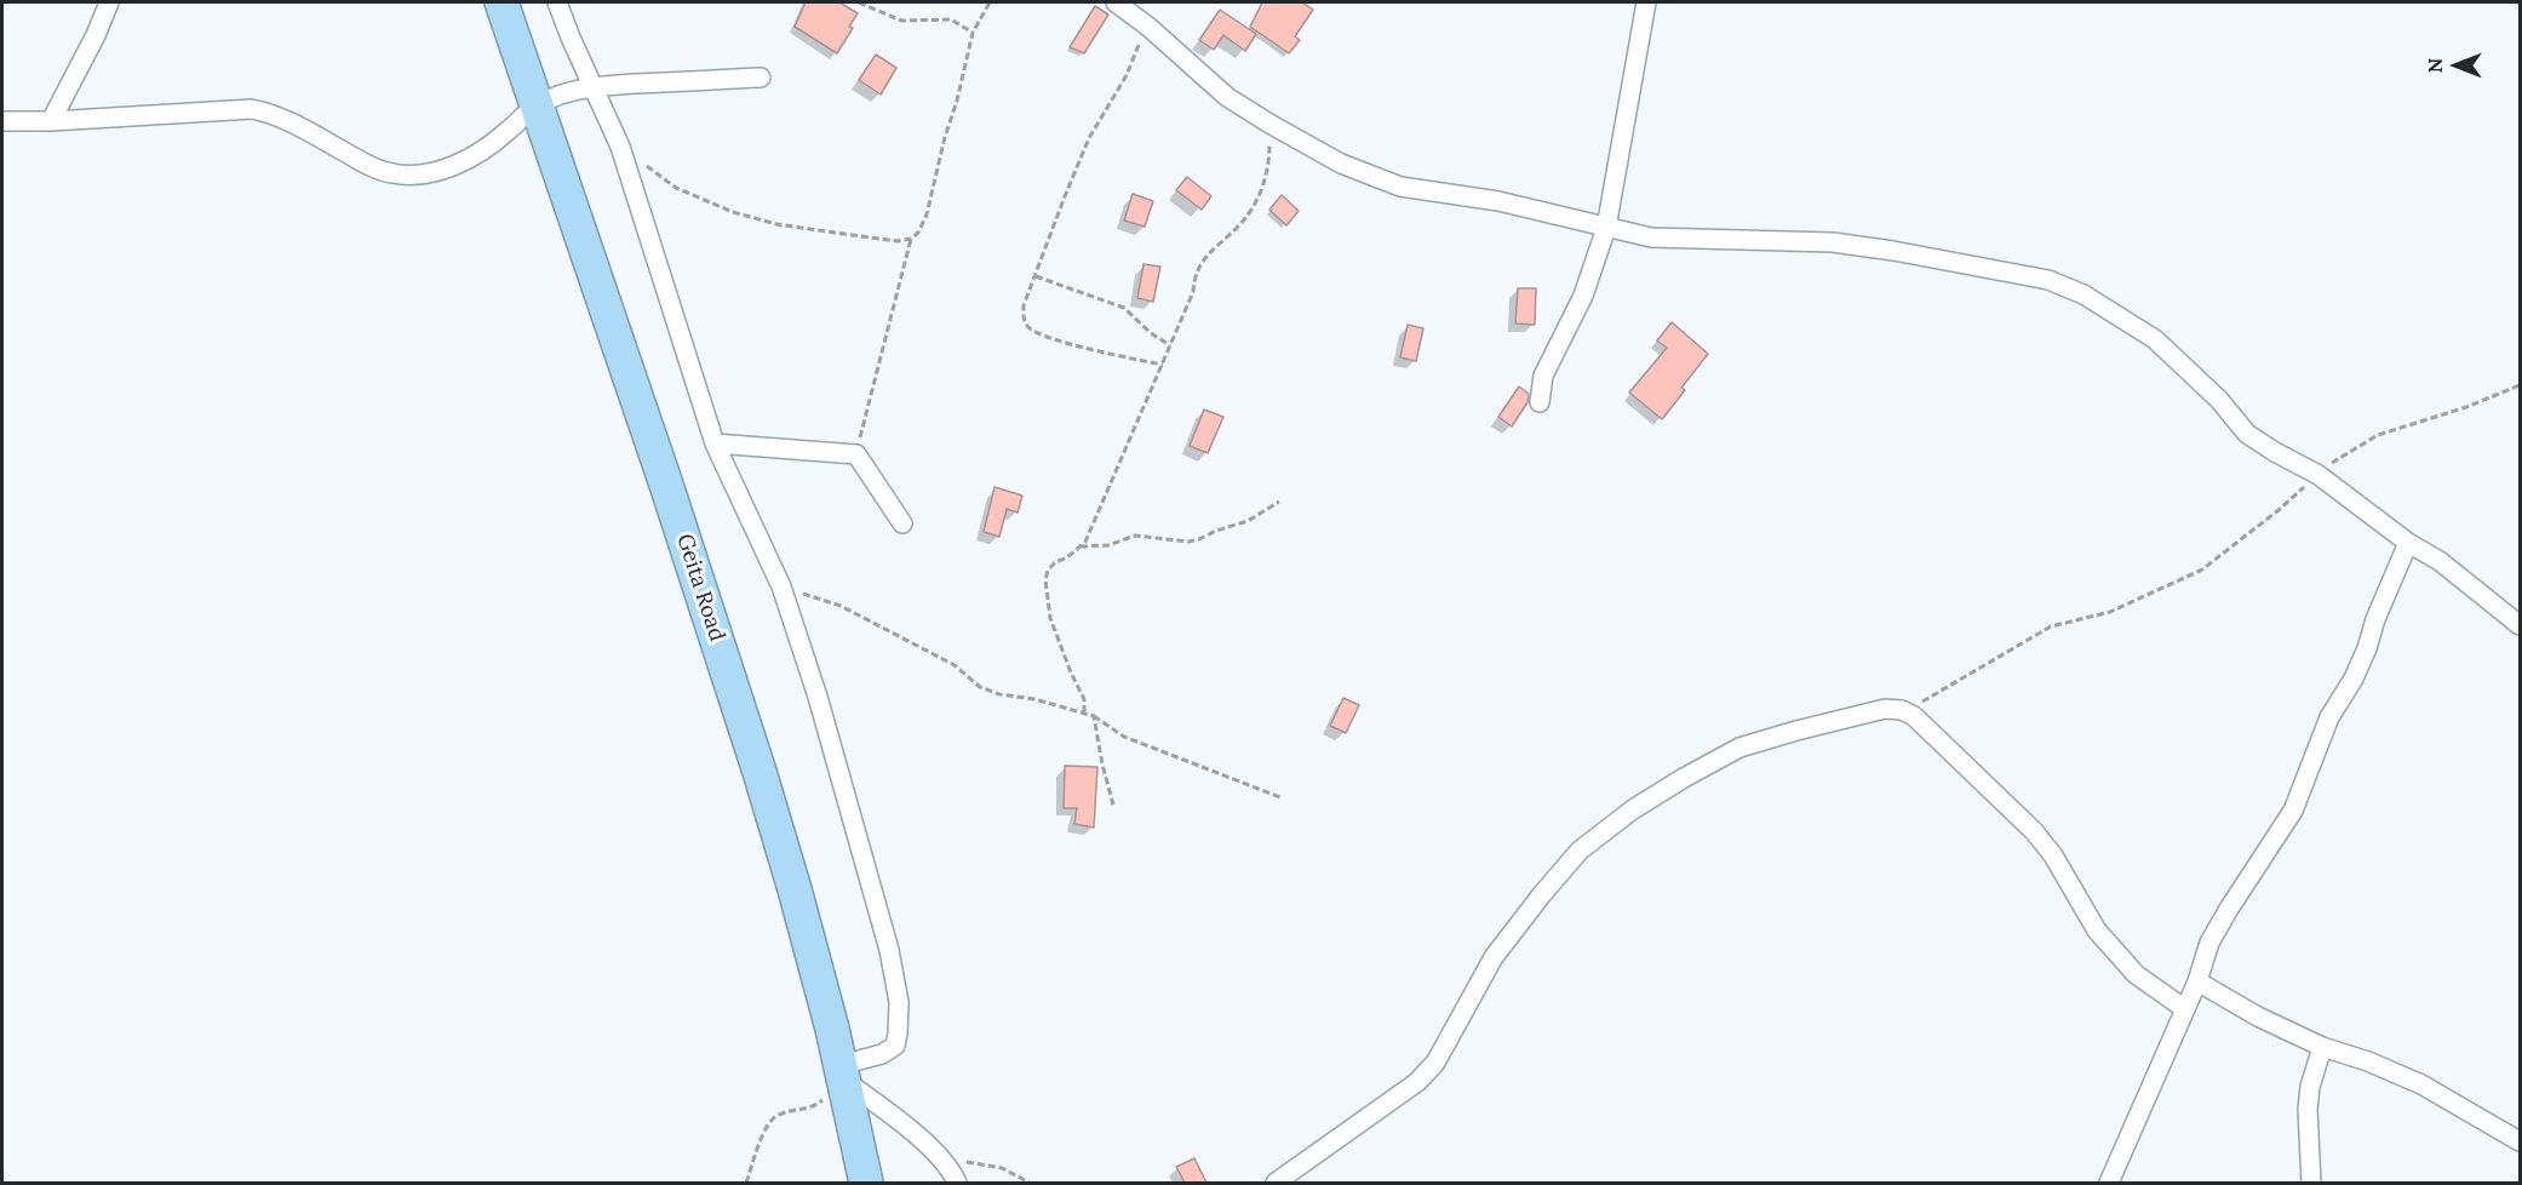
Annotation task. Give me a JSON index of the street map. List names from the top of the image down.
{
  "streets": {
    "highway": ["Geita Road"]
  },
  "north": "left"
}
